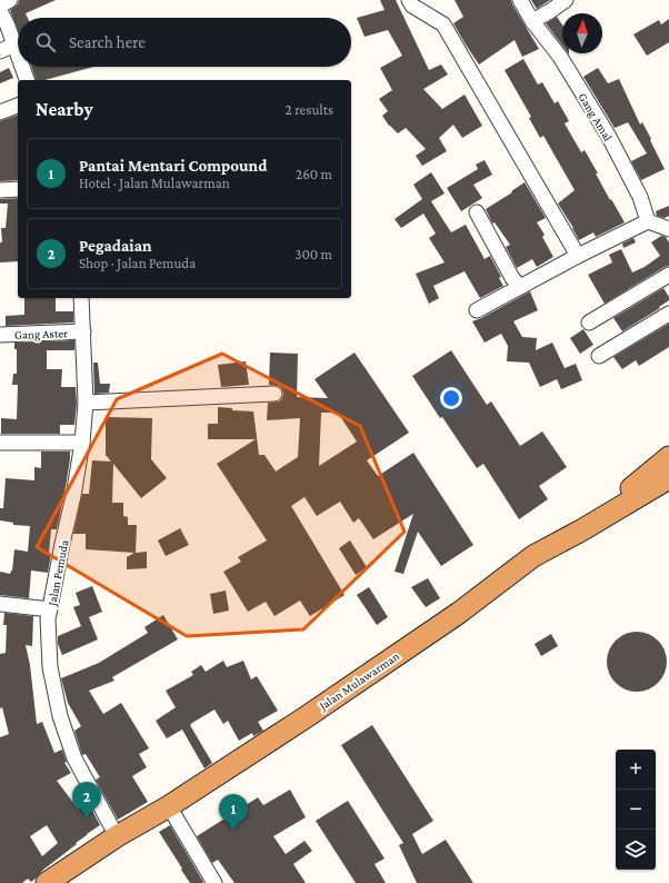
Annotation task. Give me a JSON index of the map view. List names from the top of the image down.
{
  "streets": {
    "highway": ["Jalan Mulawarman"],
    "street": ["Gang Amal", "Gang Aster", "Jalan Pemuda"]
  },
  "crossings": [
    ["Gang Aster", "Jalan Pemuda"],
    ["Jalan Pemuda", "Jalan Mulawarman"]
  ],
  "north": "top",
  "page": {
    "search": "Search here",
    "heading": ["Nearby", "2 results"],
    "list": [
      {
        "mark": "1",
        "name": "Pantai Mentari Compound",
        "note": "Hotel · Jalan Mulawarman",
        "value": "260 m"
      },
      {
        "mark": "2",
        "name": "Pegadaian",
        "note": "Shop · Jalan Pemuda",
        "value": "300 m"
      }
    ],
    "map_buttons": ["+", "−"],
    "pins": ["2", "1"]
  }
}
